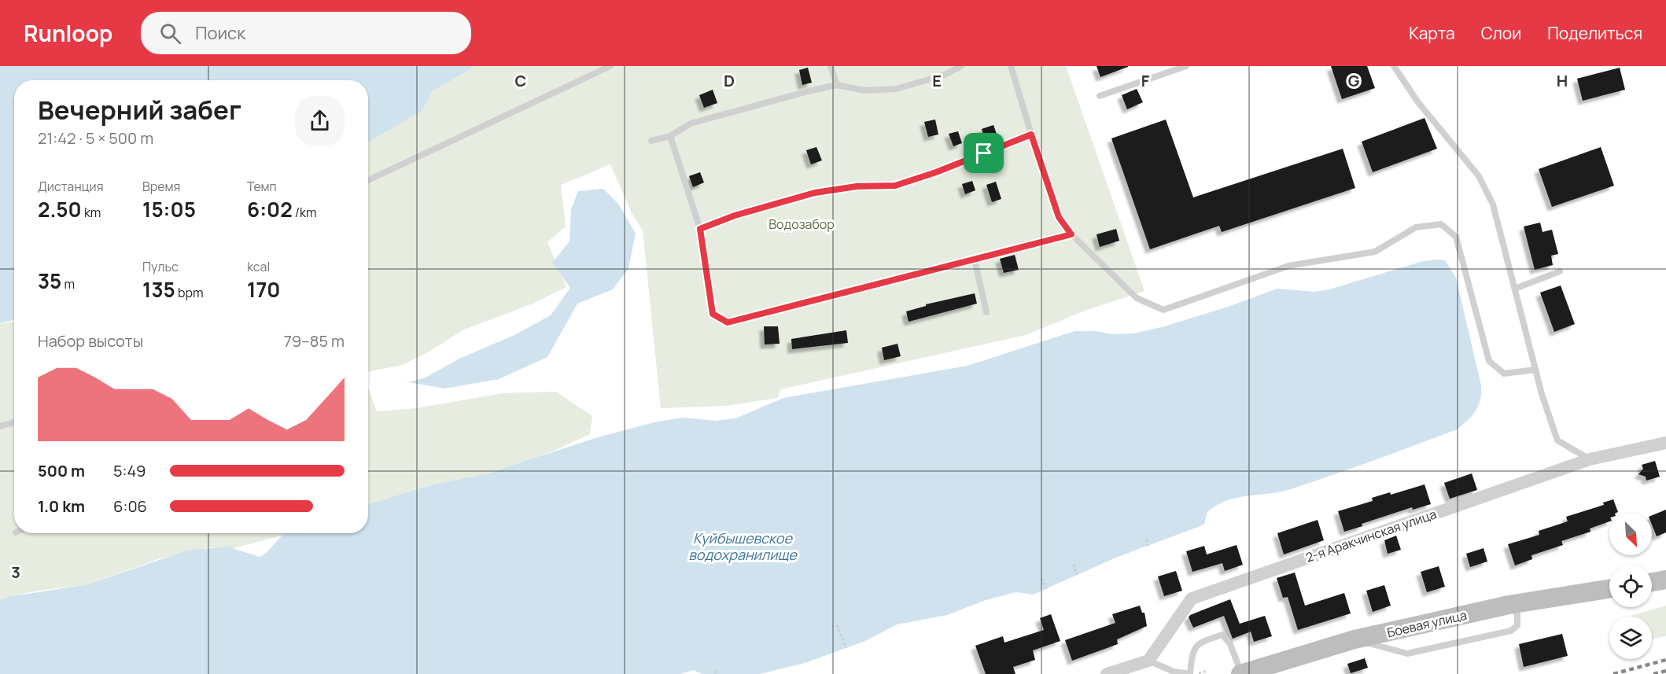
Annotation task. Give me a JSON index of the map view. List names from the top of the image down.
{
  "streets": {
    "main road": ["Боевая улица"],
    "street": ["2-я Аракчинская улица"]
  },
  "water": ["Куйбышевское водохранилище"],
  "parks": ["Водозабор"],
  "north": "bottom right",
  "page": {
    "header": "Runloop",
    "search": "Поиск",
    "nav": ["Карта", "Слои", "Поделиться"],
    "heading": ["Вечерний забег", "21:42 · 5 × 500 m"],
    "stats": [
      ["Дистанция", "2.50 km"],
      ["Время", "15:05"],
      ["Темп", "6:02 /km"],
      ["35 m"],
      ["Пульс", "135 bpm"],
      ["kcal", "170"]
    ],
    "chart": ["Набор высоты", "79–85 m"],
    "list": [
      {
        "name": "500 m",
        "note": "5:49"
      },
      {
        "name": "1.0 km",
        "note": "6:06"
      }
    ]
  },
  "grid": {
    "columns": [
      "C",
      "D",
      "E",
      "F",
      "G",
      "H"
    ],
    "rows": ["3"]
  }
}
